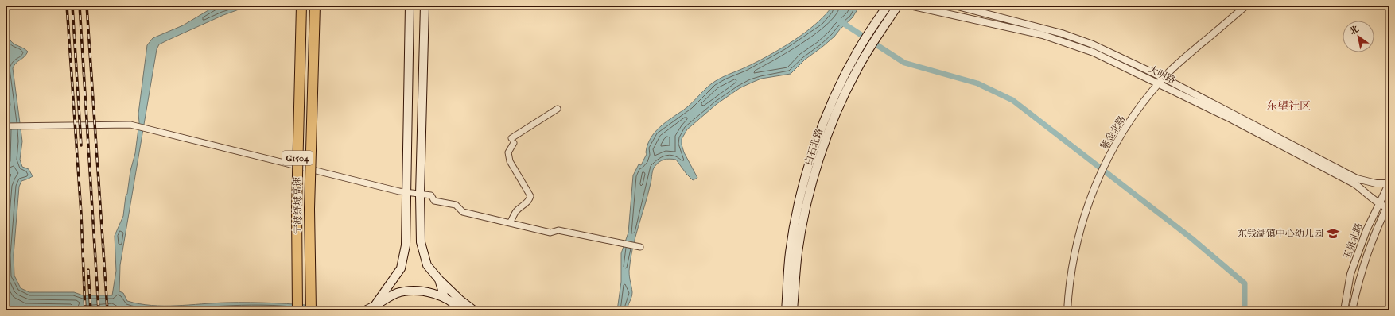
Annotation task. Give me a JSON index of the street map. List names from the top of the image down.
{
  "streets": {
    "highway": ["G1504", "宁波绕城高速"],
    "main road": ["白石北路"],
    "street": ["大明路", "紫金北路", "玉泉北路"]
  },
  "crossings": [
    ["大明路", "紫金北路"],
    ["大明路", "玉泉北路"]
  ],
  "districts": ["东望社区"],
  "places": {
    "school or university": ["东钱湖镇中心幼儿园"]
  },
  "north": "top left"
}
